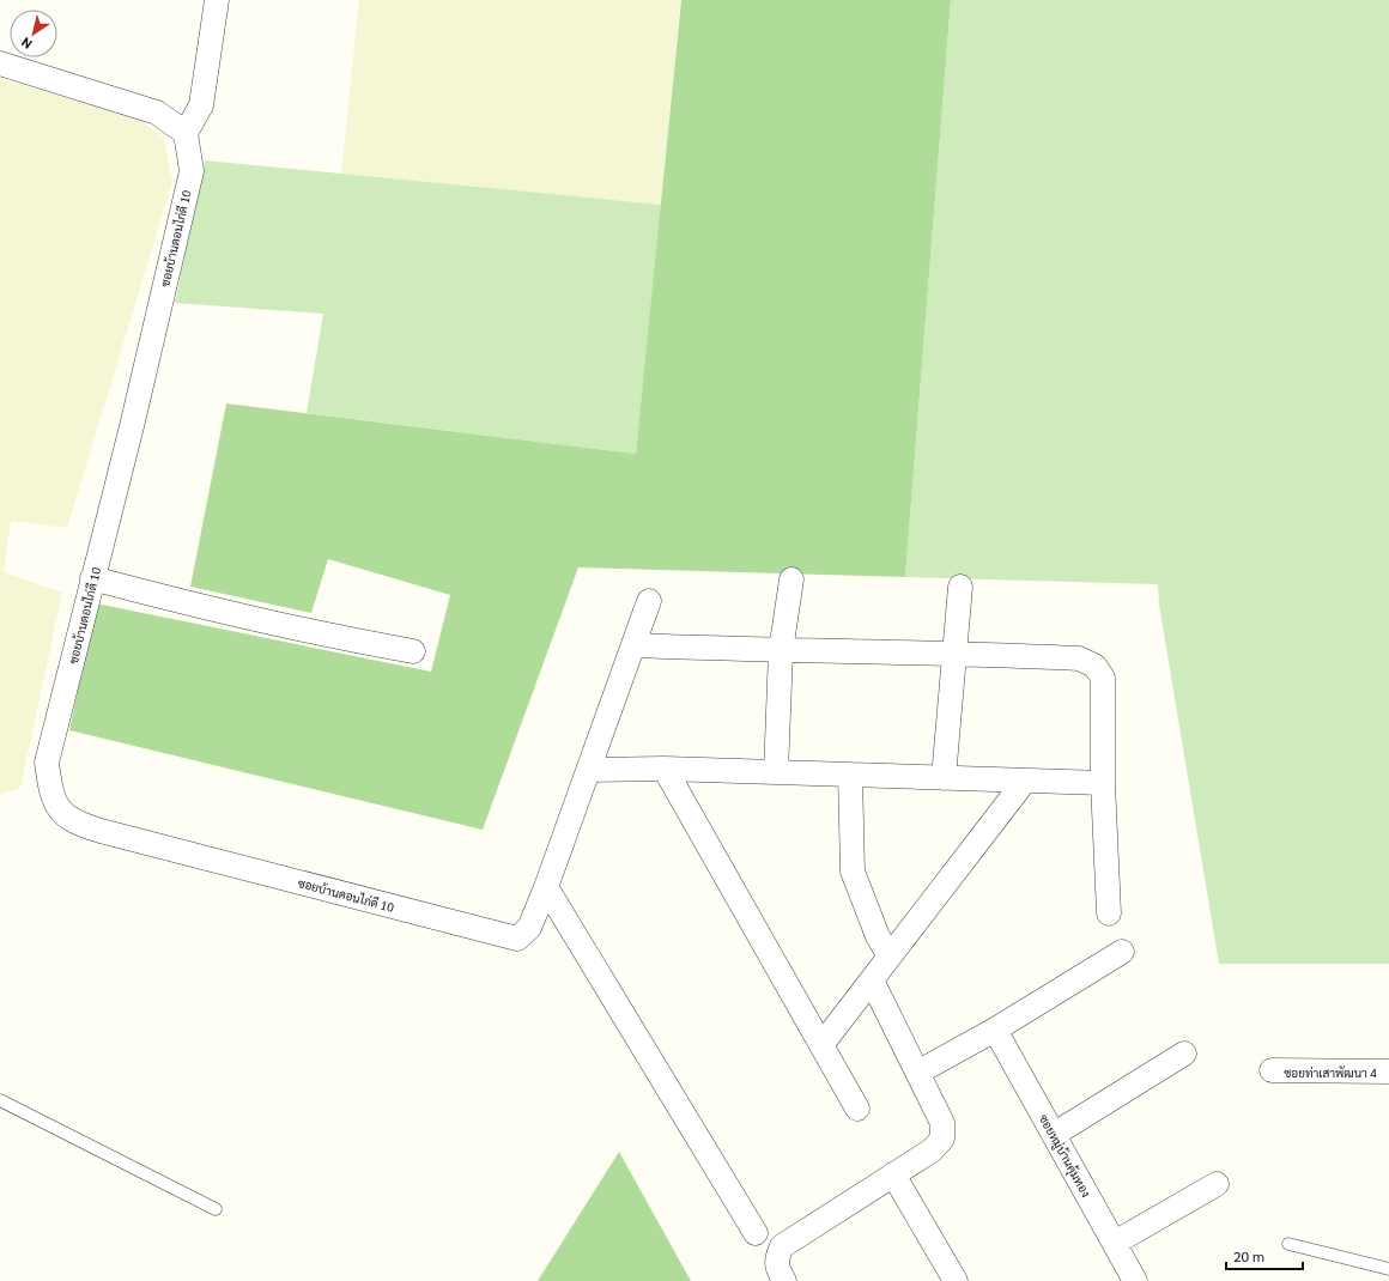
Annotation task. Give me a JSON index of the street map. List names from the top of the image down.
{
  "streets": {
    "street": ["ซอยบ้านดอนไก่ดี 10", "ซอยท่าเสาพัฒนา 4", "ซอยหมู่บ้านคุ้มทอง"]
  },
  "scale_bar": "20 m",
  "north": "bottom left"
}
